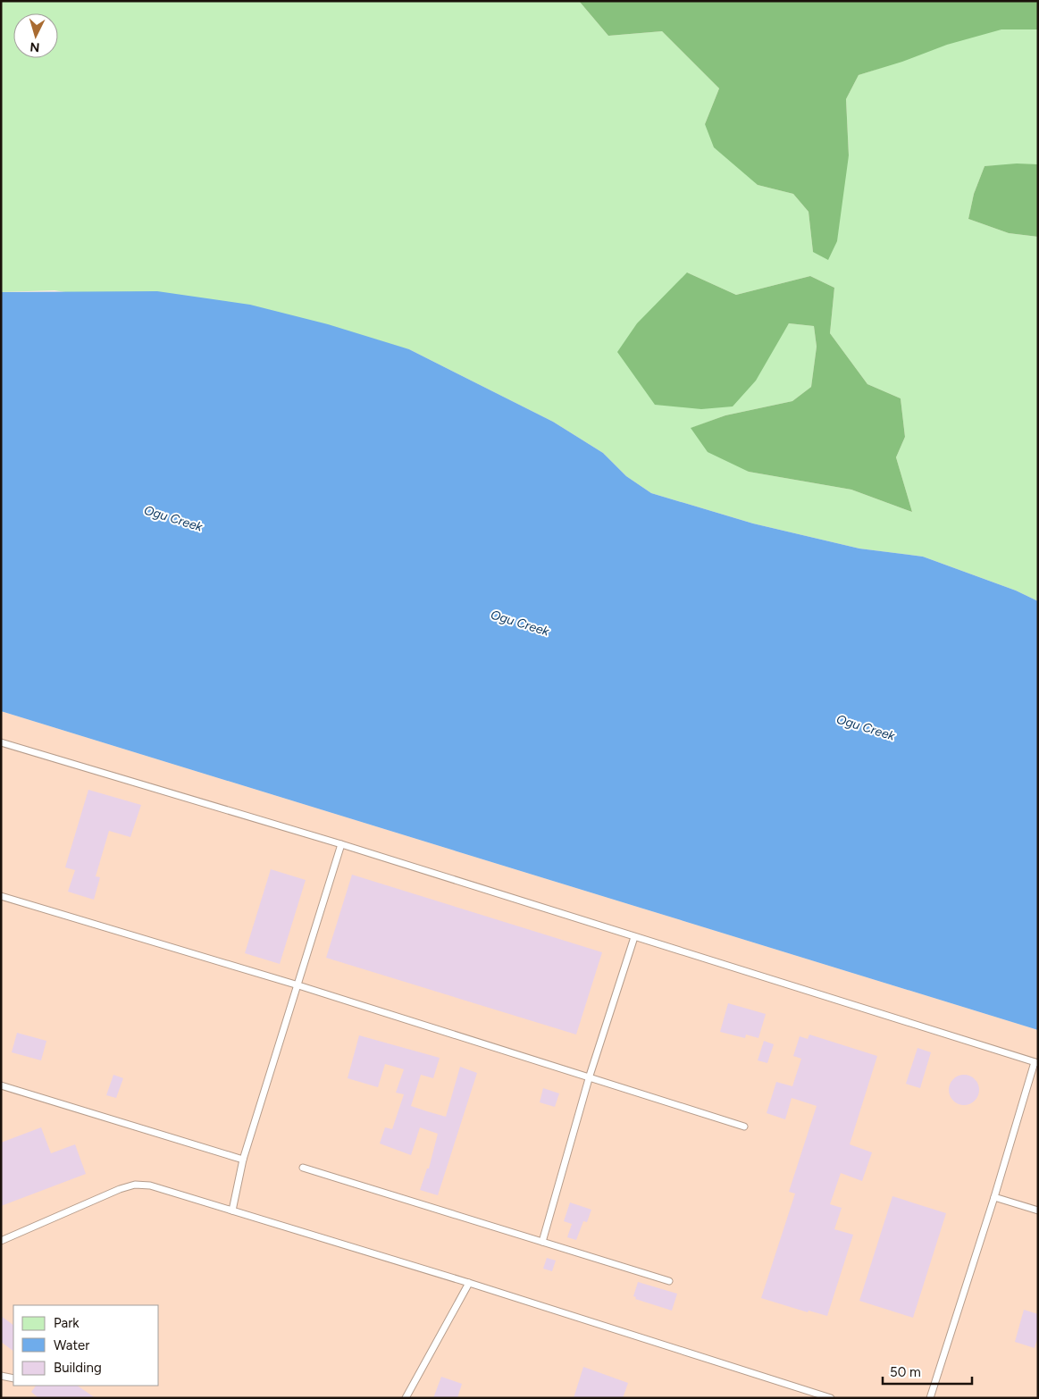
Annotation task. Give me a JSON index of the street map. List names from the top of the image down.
{
  "water": ["Ogu Creek"],
  "legend": ["Park", "Water", "Building"],
  "scale_bar": "50 m",
  "north": "bottom"
}
